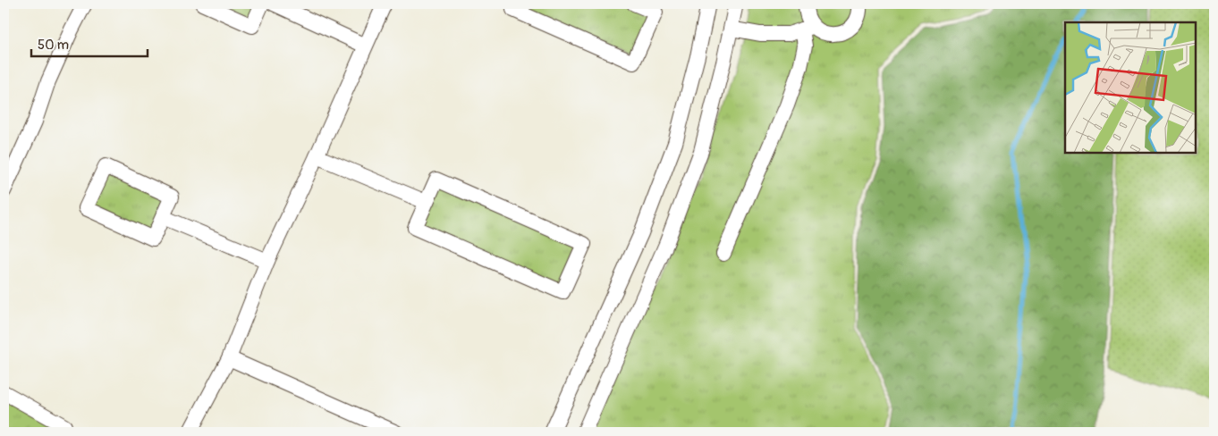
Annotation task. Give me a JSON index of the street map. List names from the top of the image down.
{
  "scale_bar": "50 m"
}
